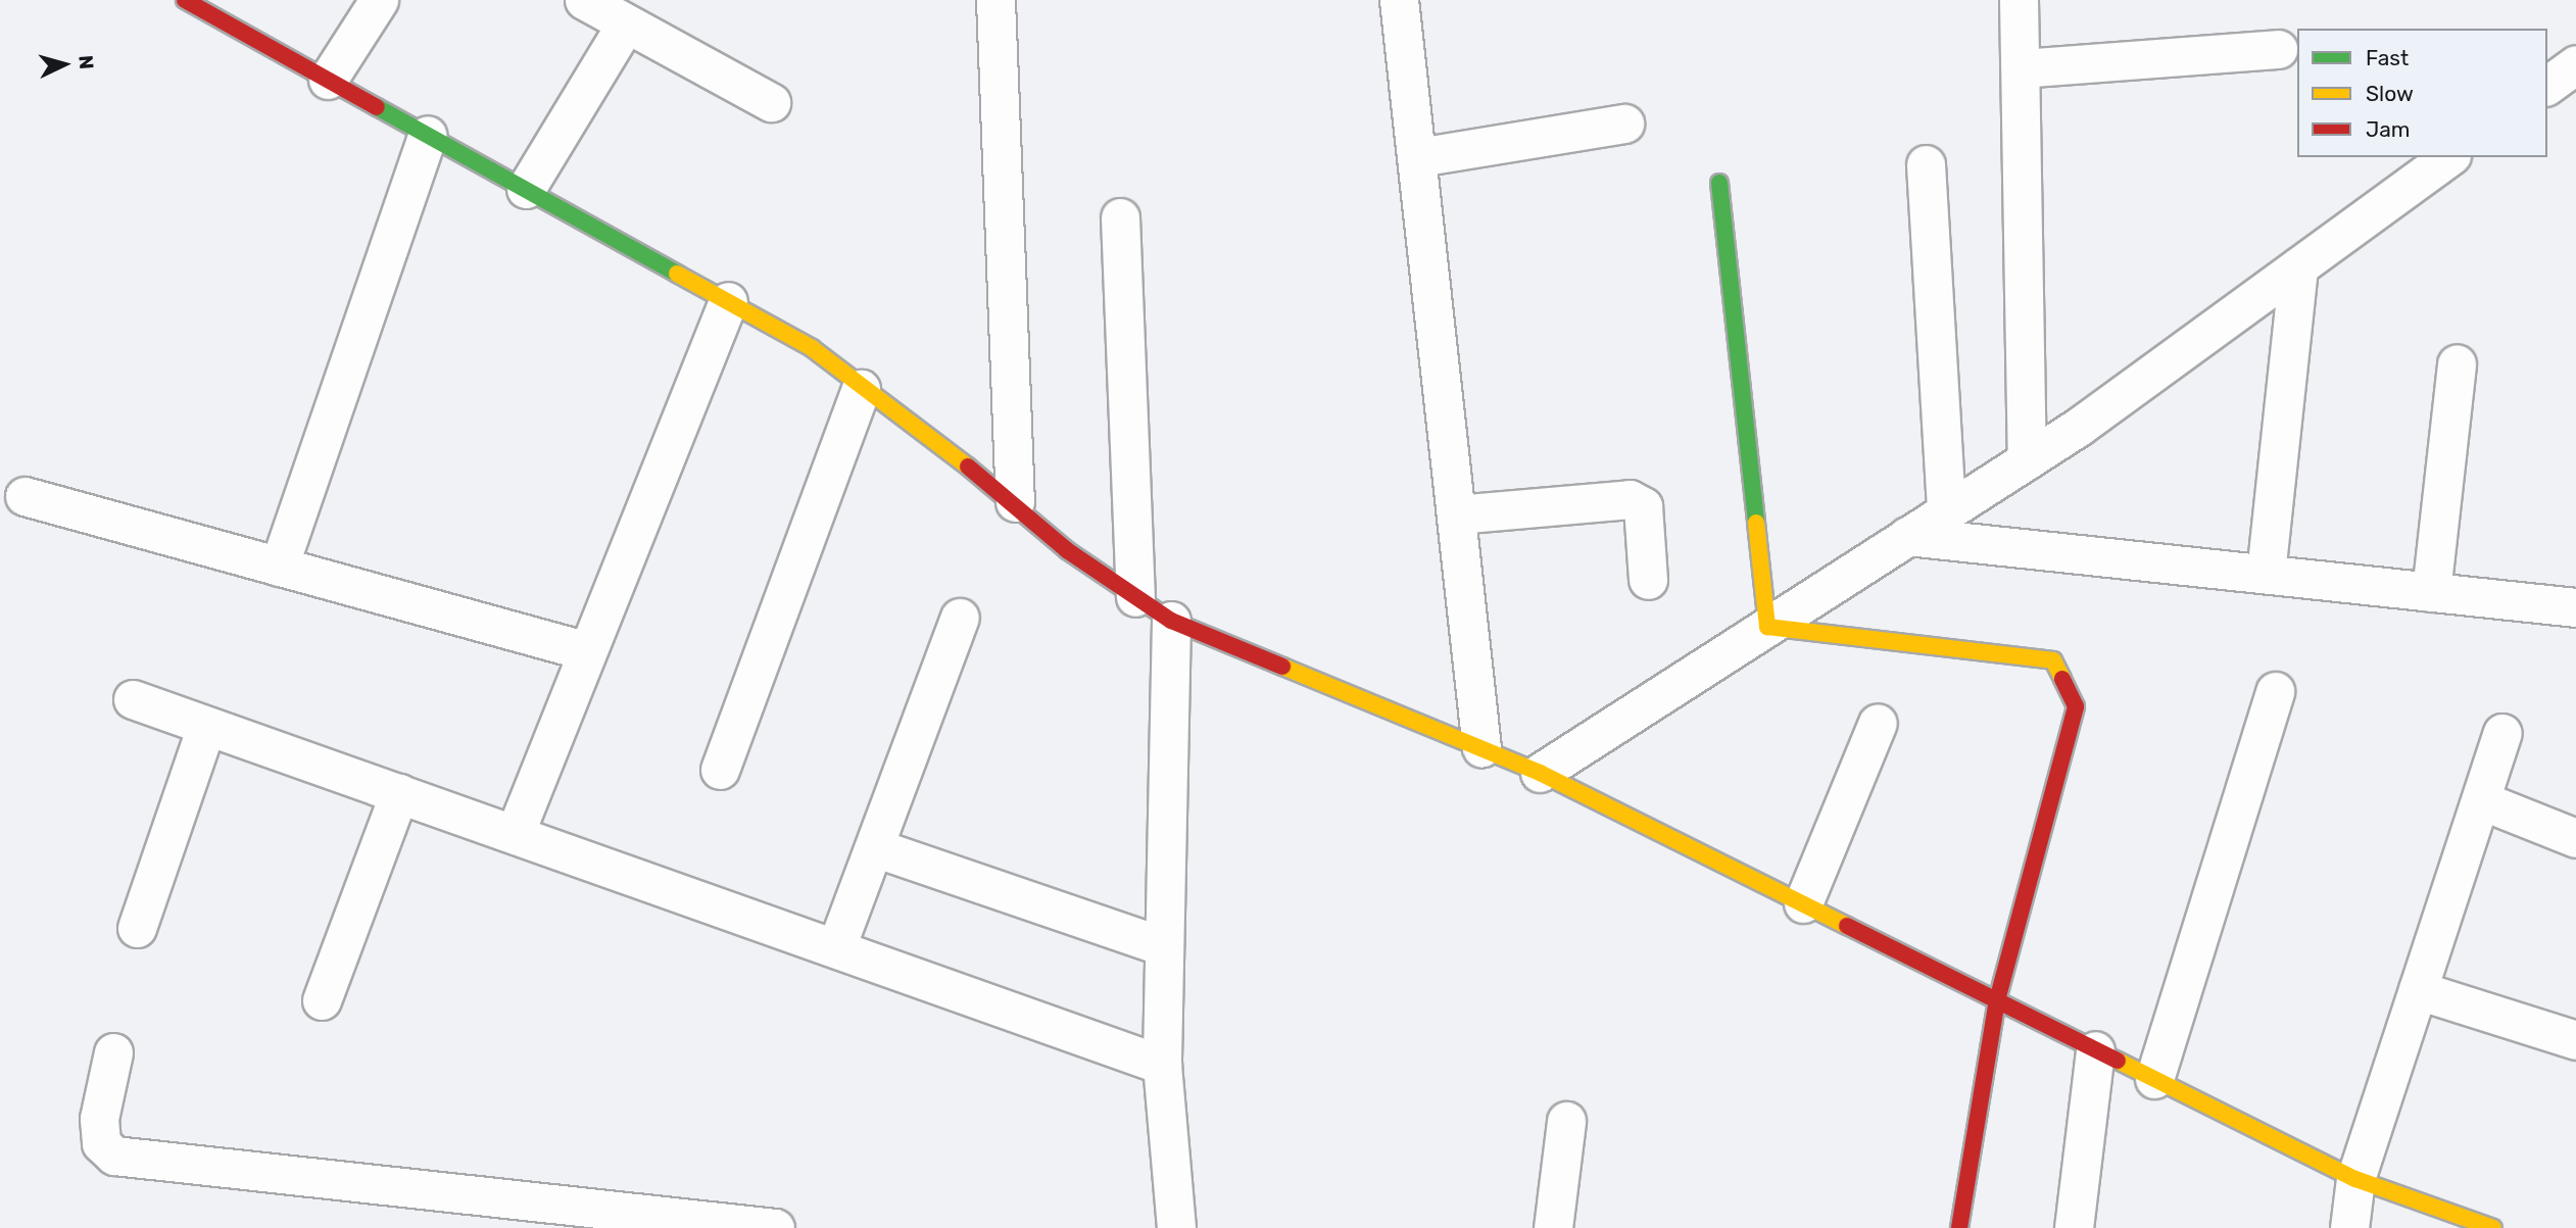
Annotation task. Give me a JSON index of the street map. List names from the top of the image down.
{
  "legend": ["Fast", "Slow", "Jam"],
  "north": "right"
}
